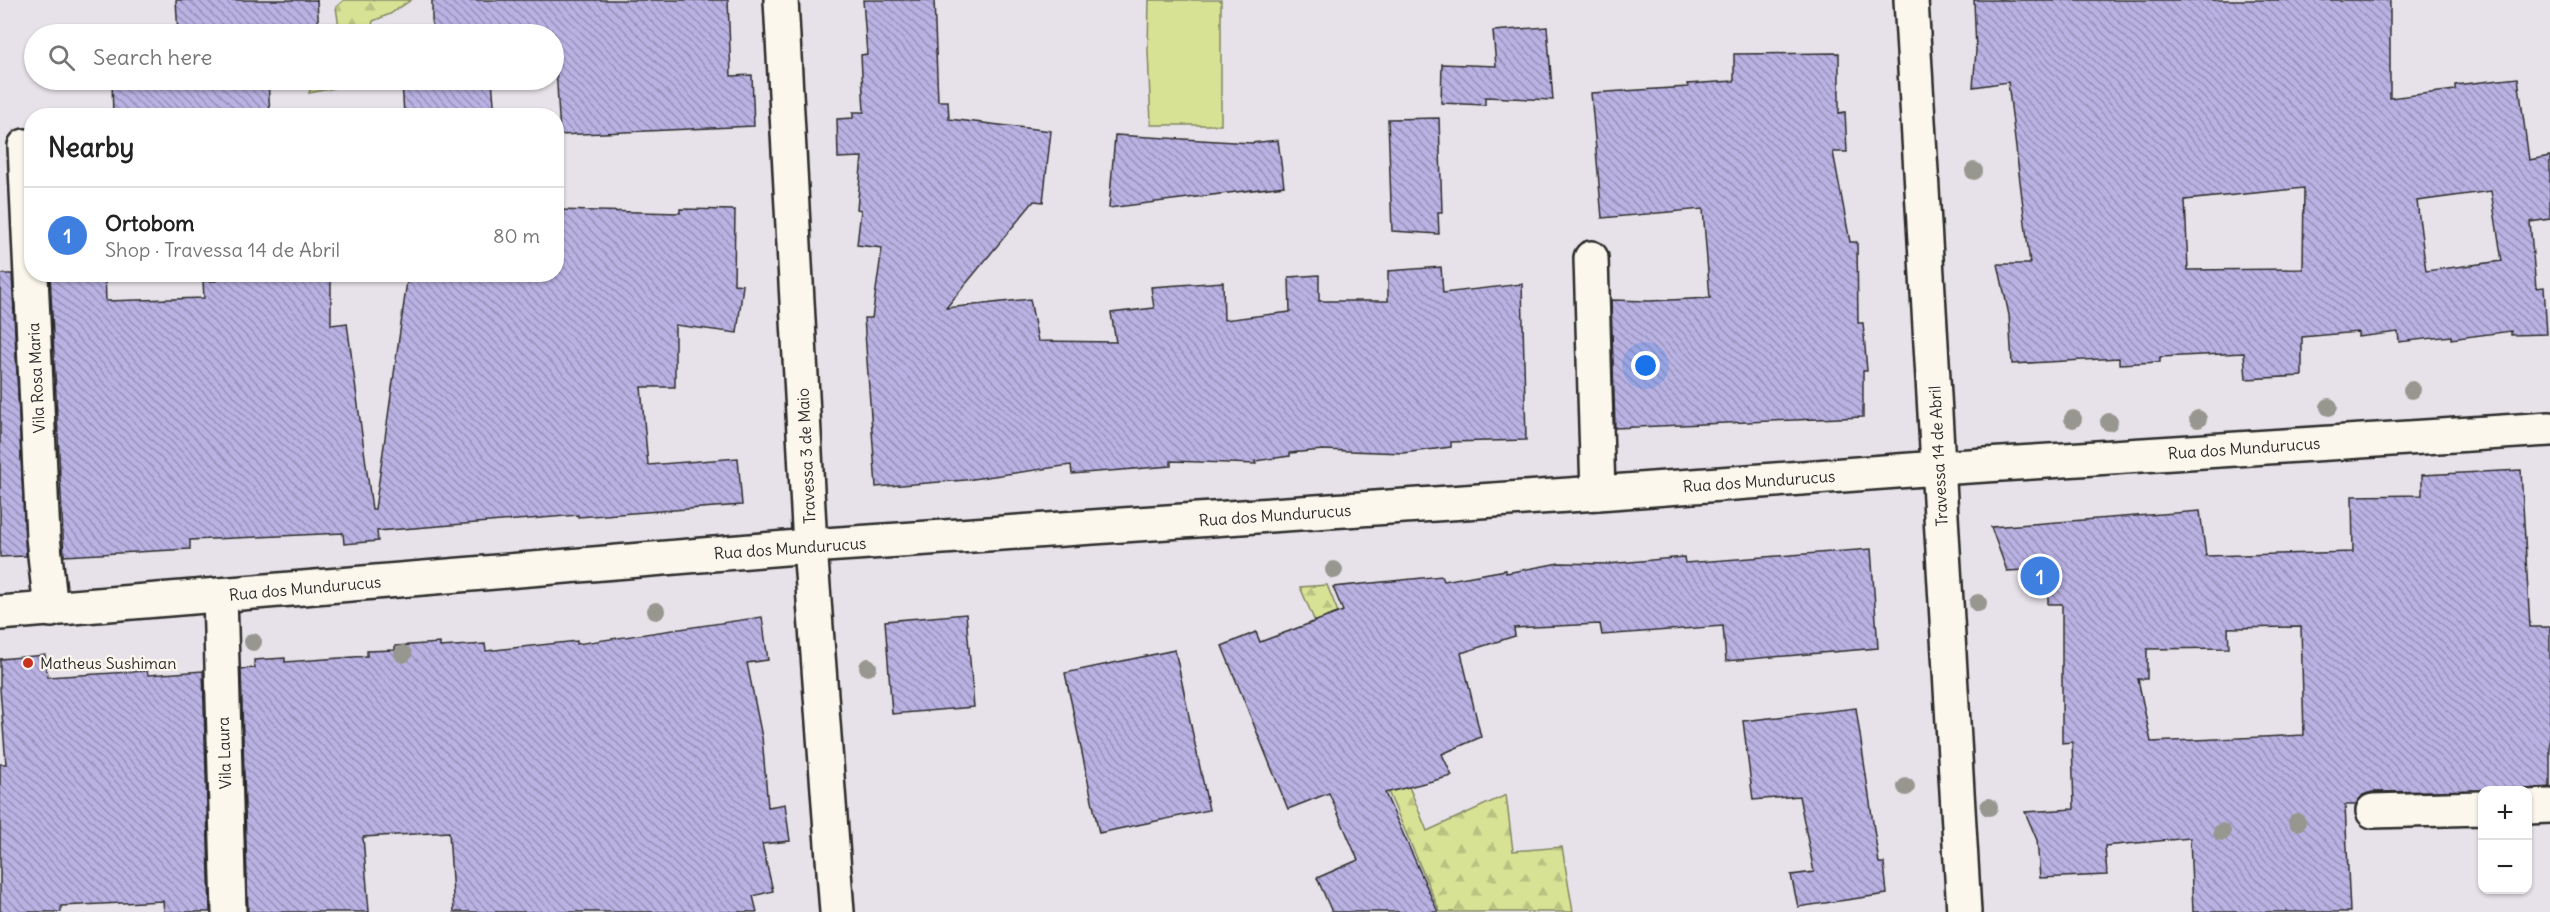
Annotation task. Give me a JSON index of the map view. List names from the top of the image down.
{
  "streets": {
    "street": [
      "Vila Rosa Maria",
      "Rua dos Mundurucus",
      "Travessa 3 de Maio",
      "Travessa 14 de Abril",
      "Vila Laura"
    ]
  },
  "crossings": [
    ["Vila Rosa Maria", "Rua dos Mundurucus"],
    ["Rua dos Mundurucus", "Travessa 3 de Maio"],
    ["Rua dos Mundurucus", "Travessa 14 de Abril"],
    ["Rua dos Mundurucus", "Vila Laura"]
  ],
  "places": ["Matheus Sushiman"],
  "page": {
    "search": "Search here",
    "heading": "Nearby",
    "list": [
      {
        "mark": "1",
        "name": "Ortobom",
        "note": "Shop · Travessa 14 de Abril",
        "value": "80 m"
      }
    ],
    "pins": "1",
    "map_buttons": ["+", "−"]
  }
}
